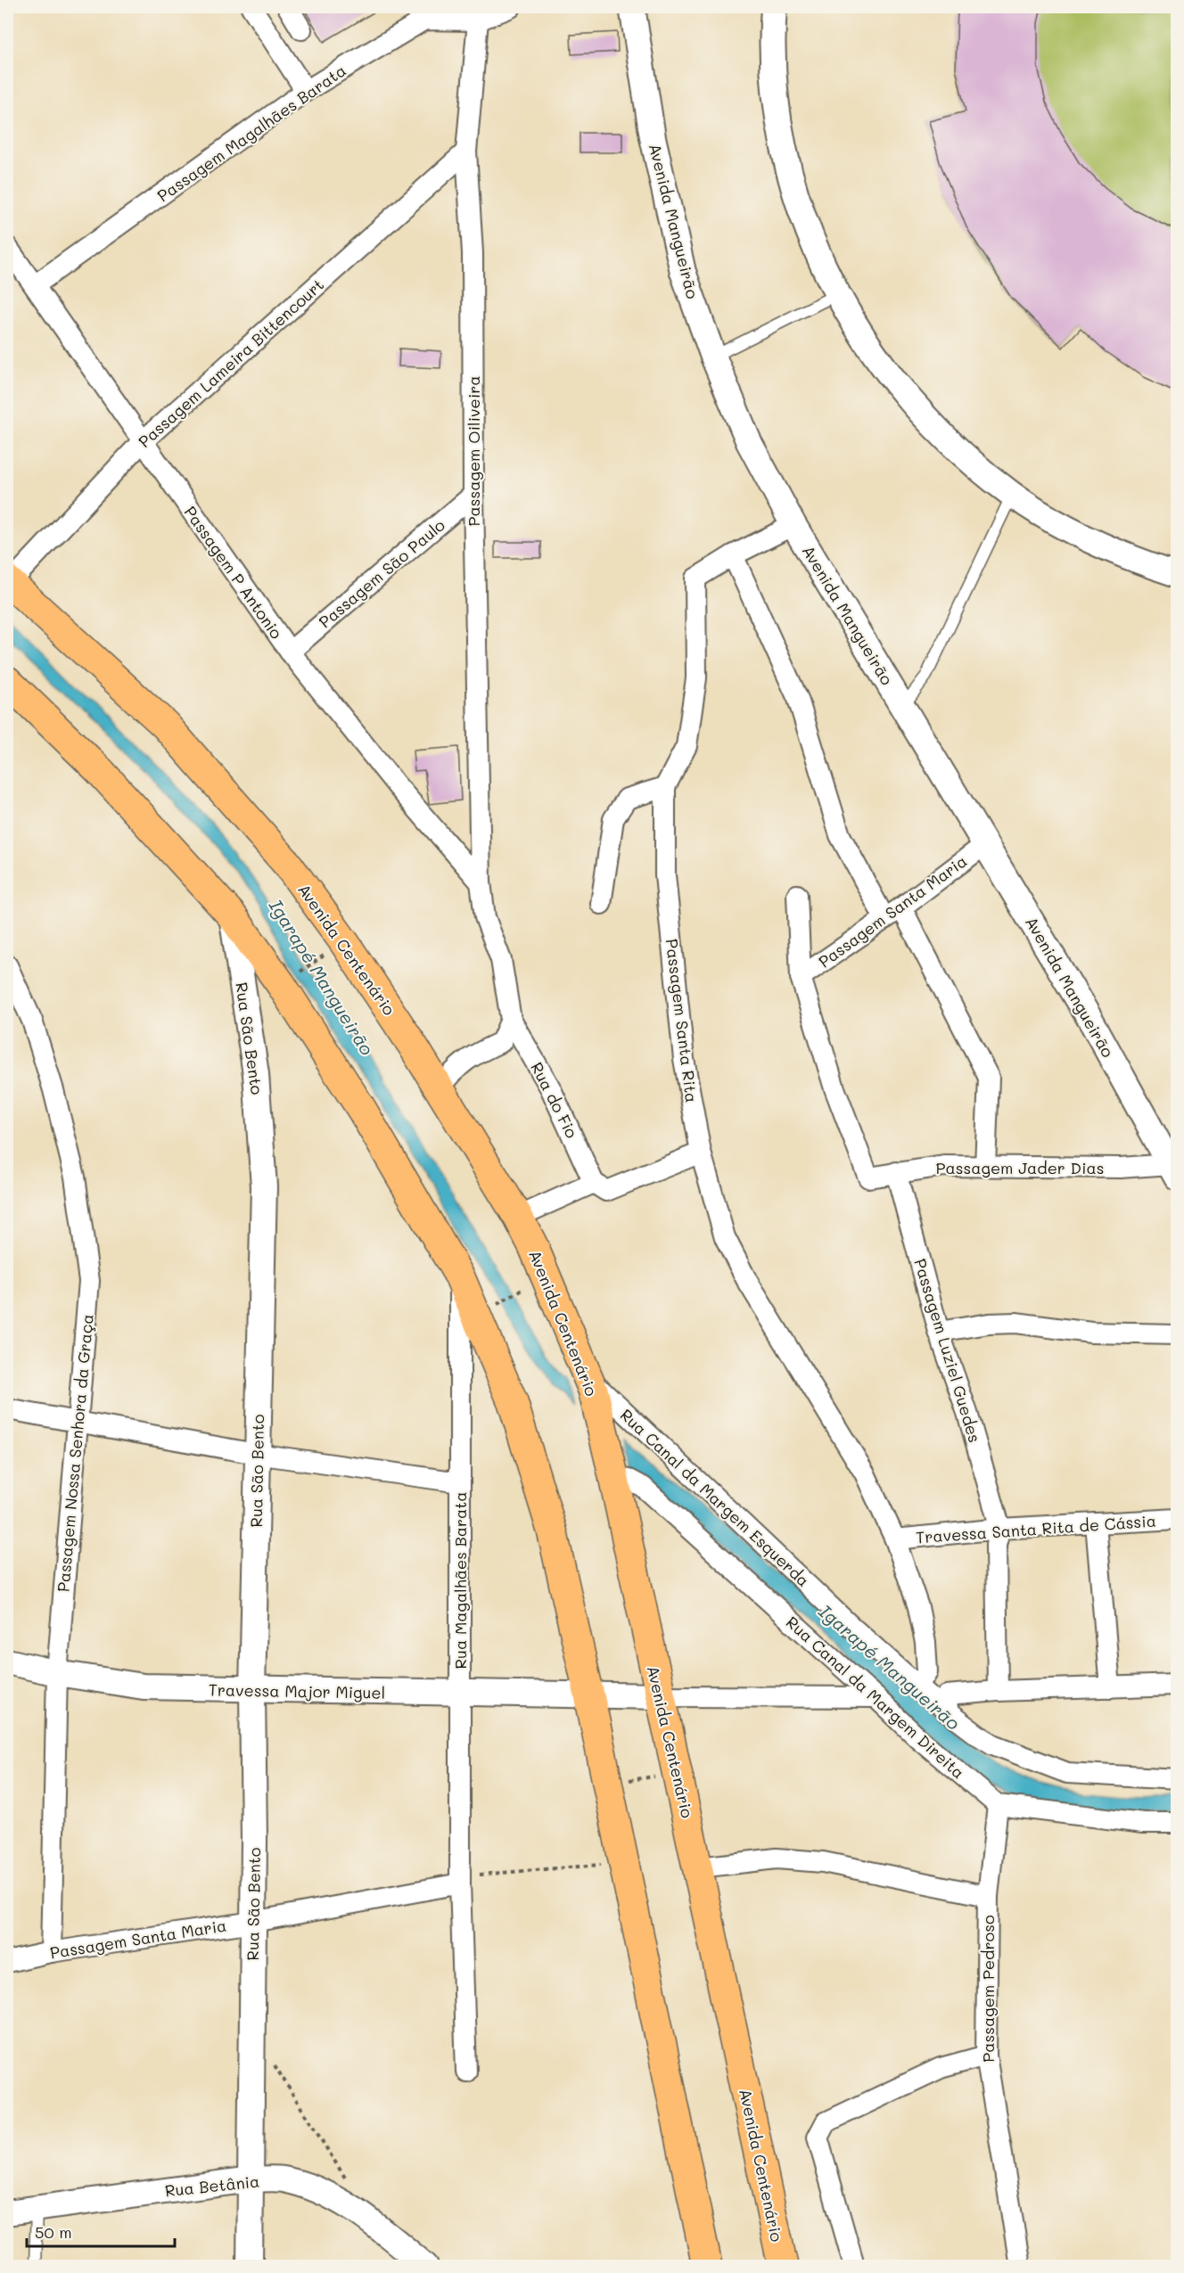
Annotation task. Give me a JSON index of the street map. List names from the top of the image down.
{
  "streets": {
    "main road": ["Avenida Centenário"],
    "street": [
      "Passagem Magalhães Barata",
      "Avenida Mangueirão",
      "Passagem Lameira Bittencourt",
      "Passagem Oiliveira",
      "Passagem P Antonio",
      "Passagem São Paulo",
      "Passagem Santa Maria",
      "Passagem Santa Rita",
      "Rua São Bento",
      "Rua do Fio",
      "Passagem Jader Dias",
      "Passagem Luziel Guedes",
      "Passagem Nossa Senhora da Graça",
      "Rua Canal da Margem Esquerda",
      "Travessa Santa Rita de Cássia",
      "Rua Magalhães Barata",
      "Travessa Major Miguel",
      "Rua Canal da Margem Direita",
      "Passagem Pedroso",
      "Rua Betânia"
    ]
  },
  "crossings": [
    ["Passagem Magalhães Barata", "Passagem Oiliveira"],
    ["Passagem Magalhães Barata", "Passagem P Antonio"],
    ["Avenida Mangueirão", "Passagem Santa Maria"],
    ["Avenida Mangueirão", "Passagem Santa Rita"],
    ["Avenida Mangueirão", "Passagem Jader Dias"],
    ["Passagem Lameira Bittencourt", "Passagem Oiliveira"],
    ["Passagem Lameira Bittencourt", "Passagem P Antonio"],
    ["Passagem Lameira Bittencourt", "Avenida Centenário"],
    ["Passagem Oiliveira", "Passagem P Antonio"],
    ["Passagem Oiliveira", "Passagem São Paulo"],
    ["Passagem Oiliveira", "Rua do Fio"],
    ["Passagem P Antonio", "Passagem São Paulo"],
    ["Passagem Santa Maria", "Rua São Bento"],
    ["Passagem Santa Maria", "Passagem Jader Dias"],
    ["Passagem Santa Maria", "Passagem Nossa Senhora da Graça"],
    ["Passagem Santa Maria", "Rua Magalhães Barata"],
    ["Avenida Centenário", "Rua Canal da Margem Esquerda"],
    ["Avenida Centenário", "Travessa Major Miguel"],
    ["Avenida Centenário", "Rua Canal da Margem Direita"],
    ["Passagem Santa Rita", "Rua Canal da Margem Esquerda"],
    ["Passagem Santa Rita", "Travessa Santa Rita de Cássia"],
    ["Rua São Bento", "Travessa Major Miguel"],
    ["Rua São Bento", "Rua Betânia"],
    ["Passagem Jader Dias", "Passagem Luziel Guedes"],
    ["Passagem Luziel Guedes", "Travessa Santa Rita de Cássia"],
    ["Passagem Nossa Senhora da Graça", "Travessa Major Miguel"],
    ["Rua Magalhães Barata", "Travessa Major Miguel"],
    ["Rua Canal da Margem Direita", "Passagem Pedroso"]
  ],
  "water": ["Igarapé Mangueirão"],
  "scale_bar": "50 m"
}
